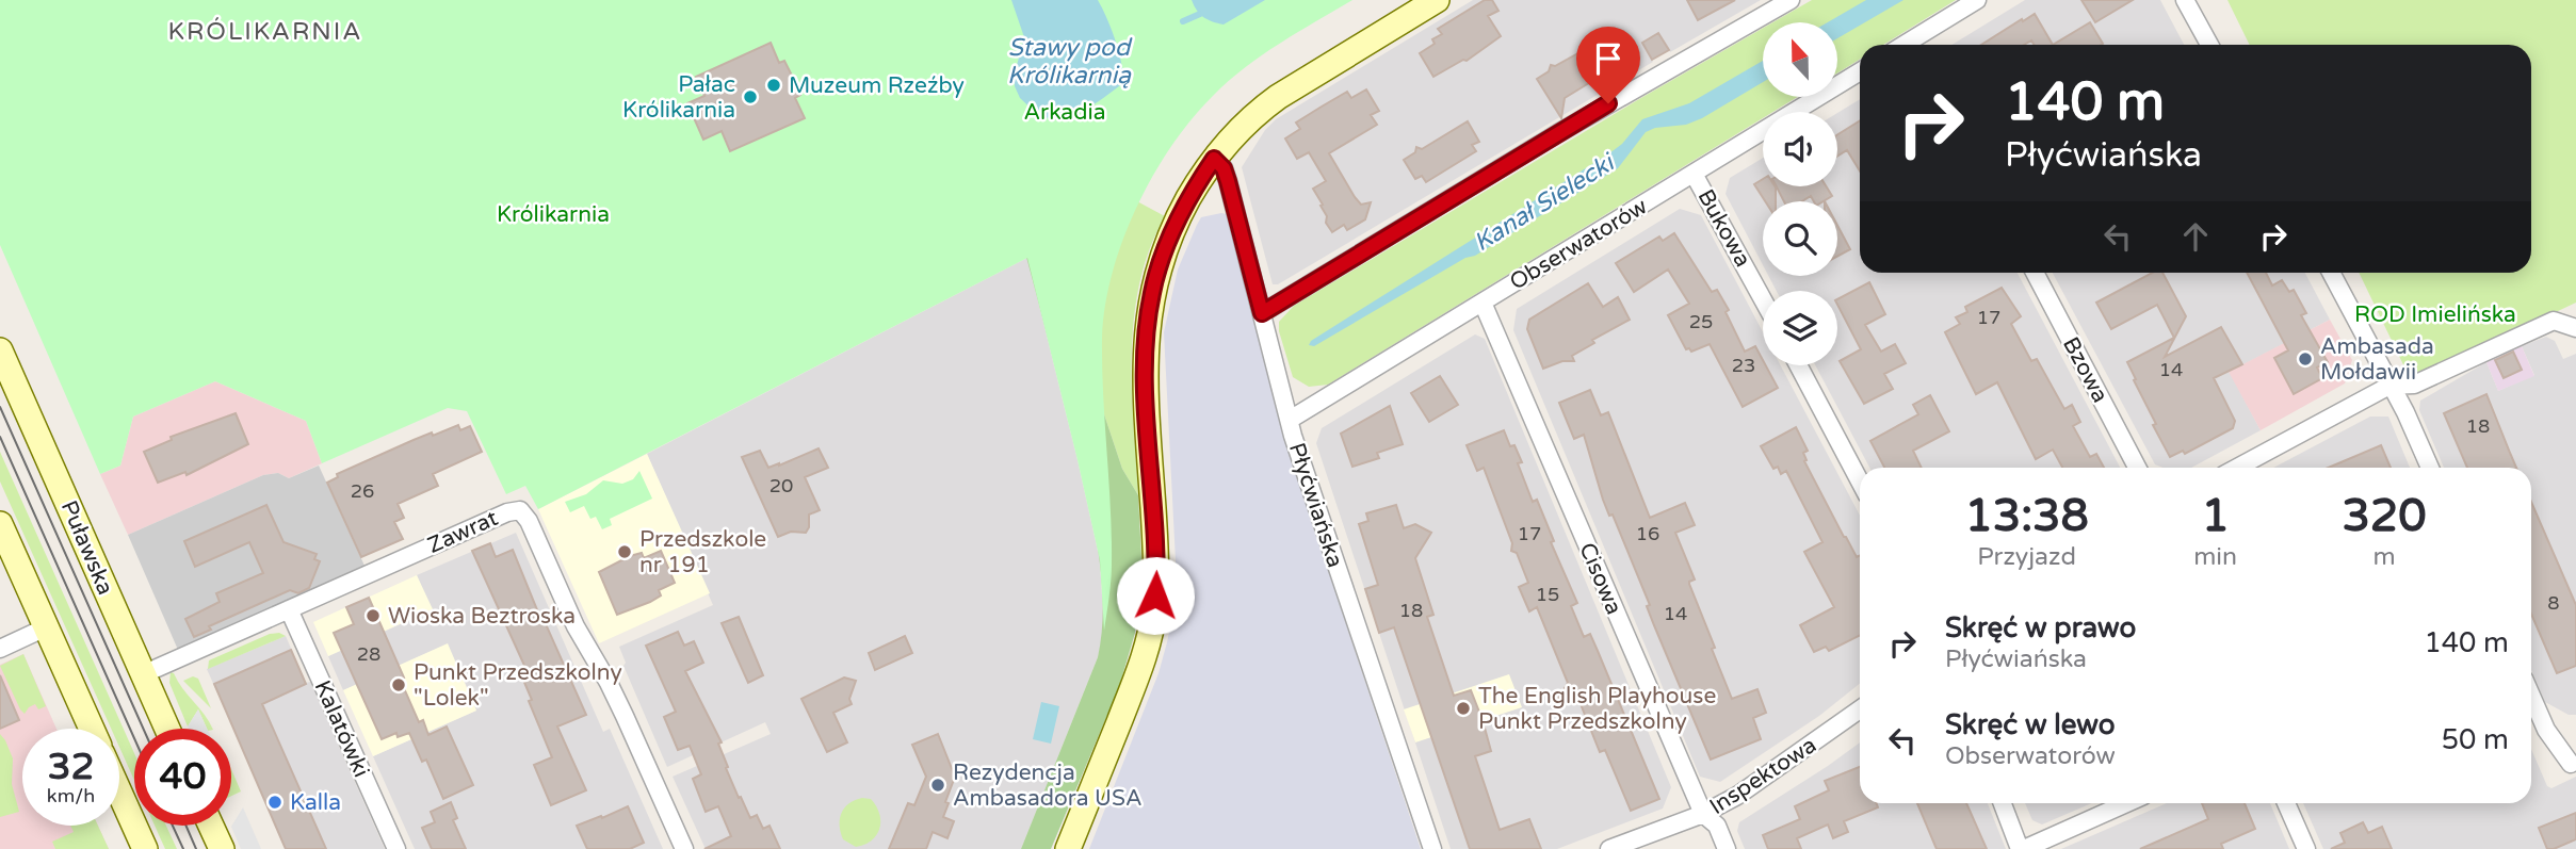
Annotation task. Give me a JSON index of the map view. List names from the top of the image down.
{
  "streets": {
    "street": [
      "Bukowa",
      "Obserwatorów",
      "Bzowa",
      "Płyćwiańska",
      "Zawrat",
      "Puławska",
      "Cisowa",
      "Kalatówki",
      "Inspektowa"
    ]
  },
  "crossings": [
    ["Bukowa", "Obserwatorów"],
    ["Obserwatorów", "Płyćwiańska"],
    ["Obserwatorów", "Cisowa"],
    ["Zawrat", "Puławska"],
    ["Zawrat", "Kalatówki"],
    ["Cisowa", "Inspektowa"]
  ],
  "districts": ["KRÓLIKARNIA"],
  "water": ["Stawy pod Królikarnią", "Kanał Sielecki"],
  "parks": ["Arkadia", "Królikarnia", "ROD Imielińska"],
  "places": [
    "Muzeum Rzeźby",
    "Pałac Królikarnia",
    "Ambasada Mołdawii",
    "Przedszkole nr 191",
    "Wioska Beztroska",
    "Punkt Przedszkolny \"Lolek\"",
    "The English Playhouse Punkt Przedszkolny",
    "Rezydencja Ambasadora USA",
    "Kalla"
  ],
  "house_numbers": [
    "17",
    "25",
    "23",
    "14",
    "18",
    "20",
    "26",
    "17",
    "16",
    "15",
    "8",
    "18",
    "14",
    "28"
  ],
  "north": "top",
  "page": {
    "turn": ["140 m", "Płyćwiańska"],
    "eta": [
      "13:38",
      "Przyjazd",
      "1",
      "min",
      "320",
      "m"
    ],
    "list": [
      {
        "name": "Skręć w prawo",
        "note": "Płyćwiańska",
        "value": "140 m"
      },
      {
        "name": "Skręć w lewo",
        "note": "Obserwatorów",
        "value": "50 m"
      }
    ],
    "speed": "32 km/h",
    "limit": "40"
  }
}
